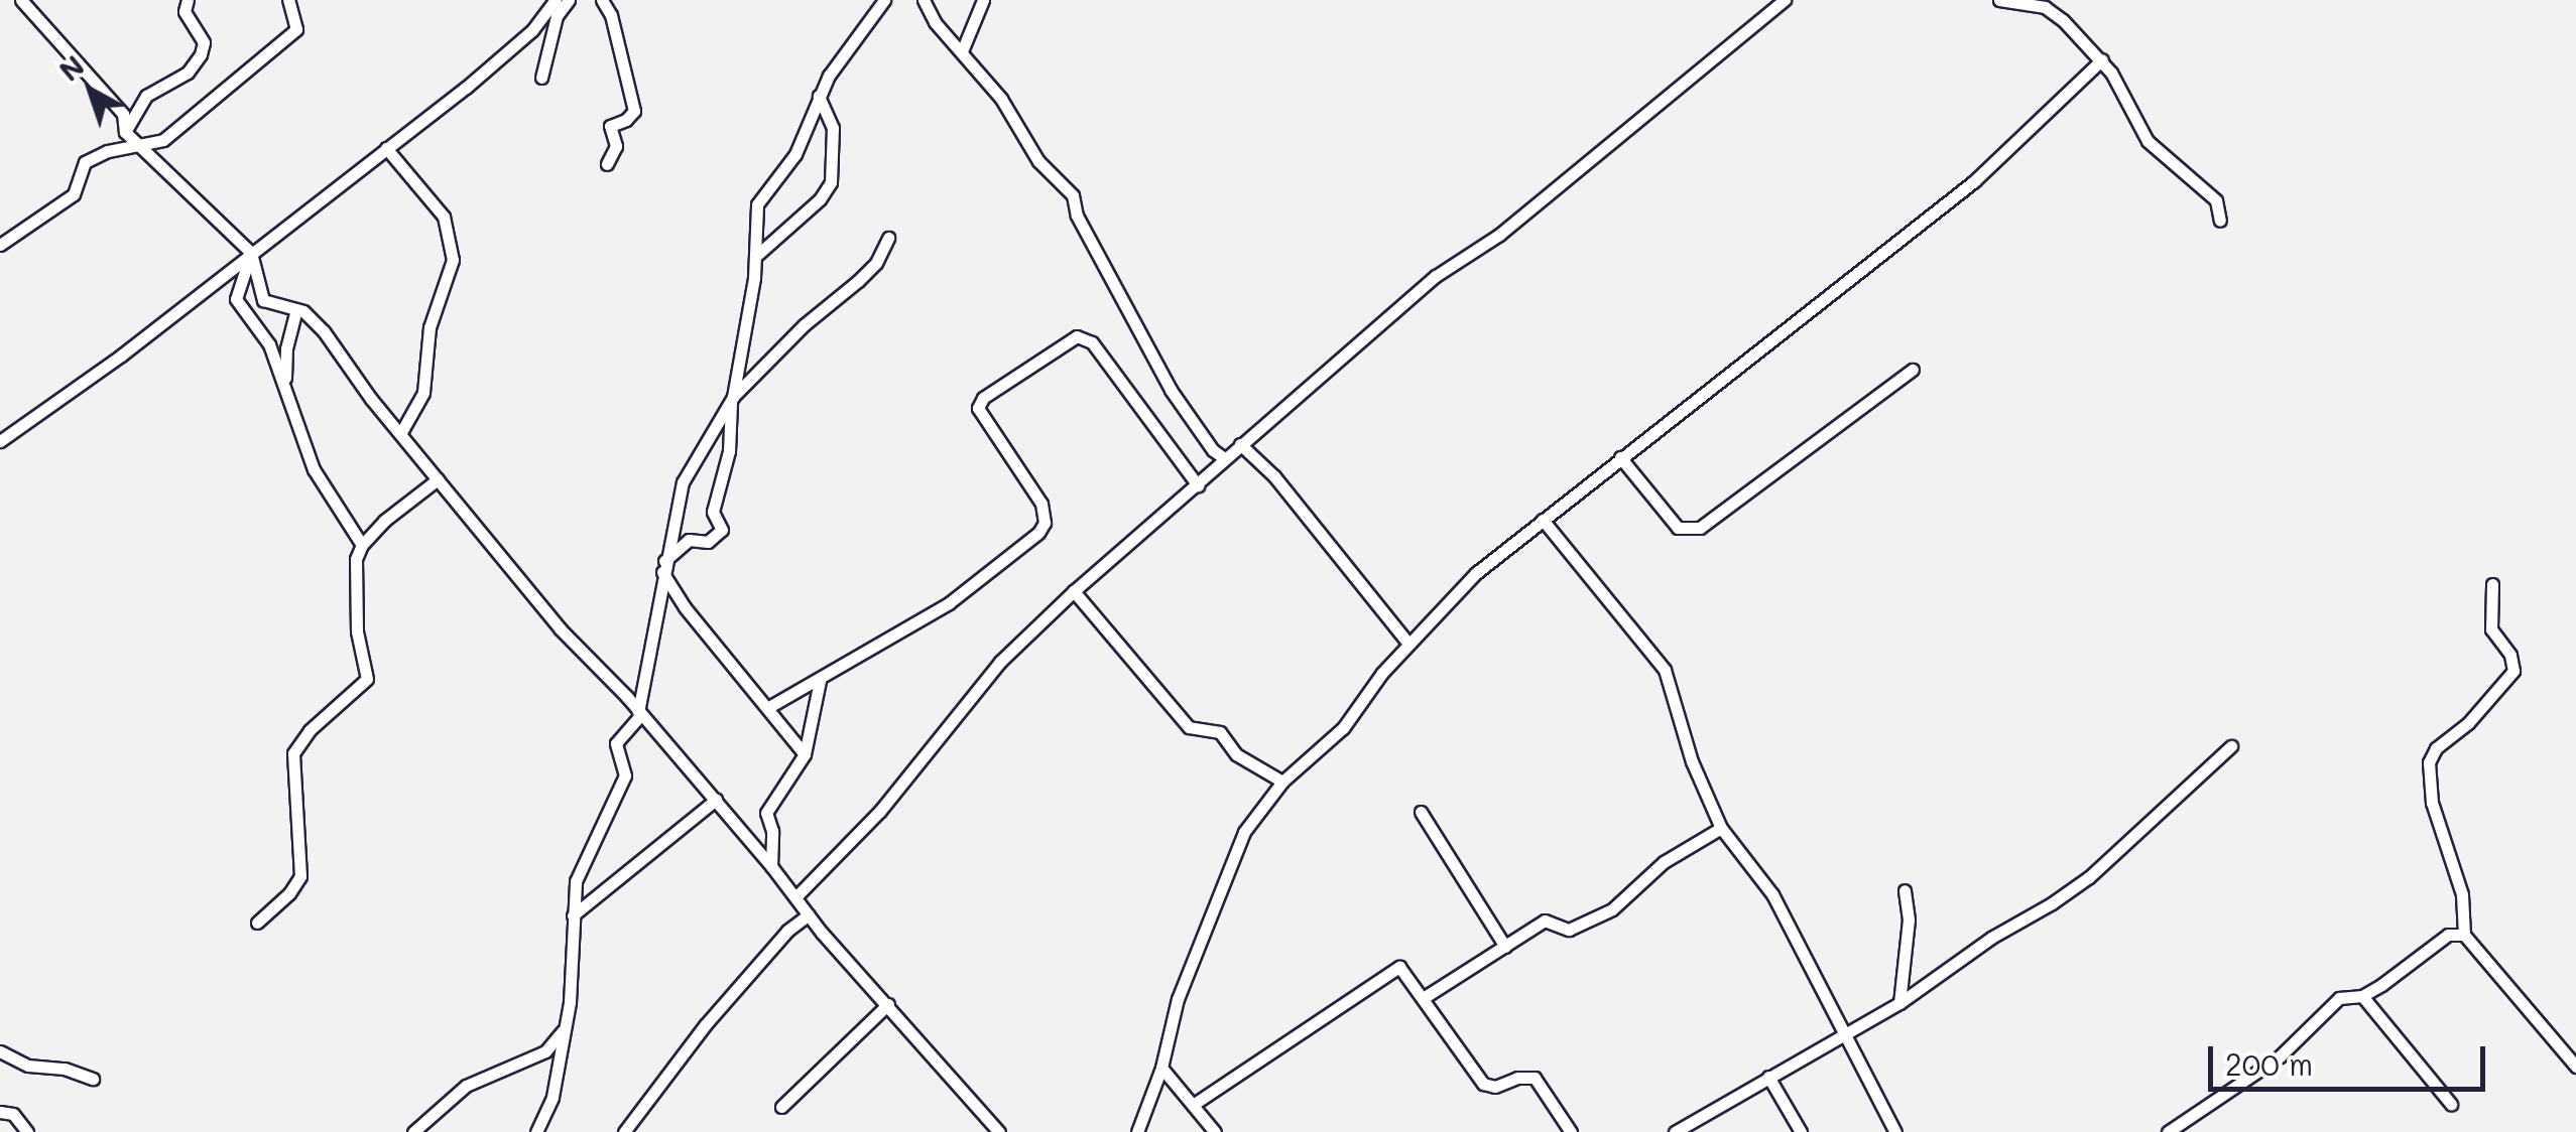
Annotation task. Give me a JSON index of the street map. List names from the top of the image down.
{
  "scale_bar": "200 m",
  "north": "top left"
}
